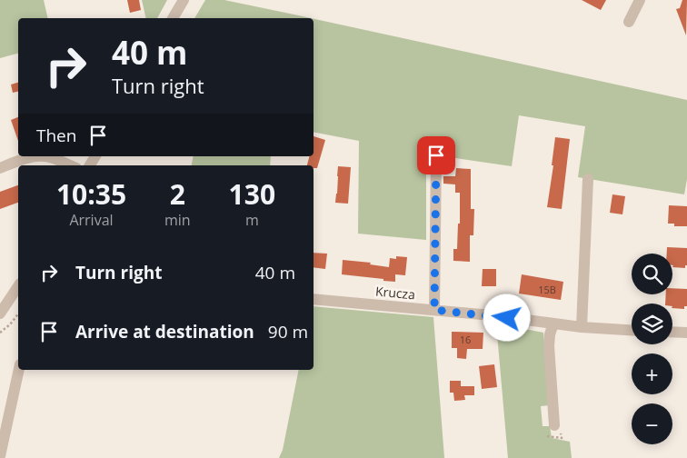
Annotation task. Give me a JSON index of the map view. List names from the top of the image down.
{
  "streets": {
    "street": ["Krucza"]
  },
  "house_numbers": ["15B", "16"],
  "page": {
    "turn": ["40 m", "Turn right"],
    "then": "Then",
    "eta": [
      "10:35",
      "Arrival",
      "2",
      "min",
      "130",
      "m"
    ],
    "list": [
      {
        "name": "Turn right",
        "value": "40 m"
      },
      {
        "name": "Arrive at destination",
        "value": "90 m"
      }
    ],
    "map_buttons": ["+", "−"]
  }
}
